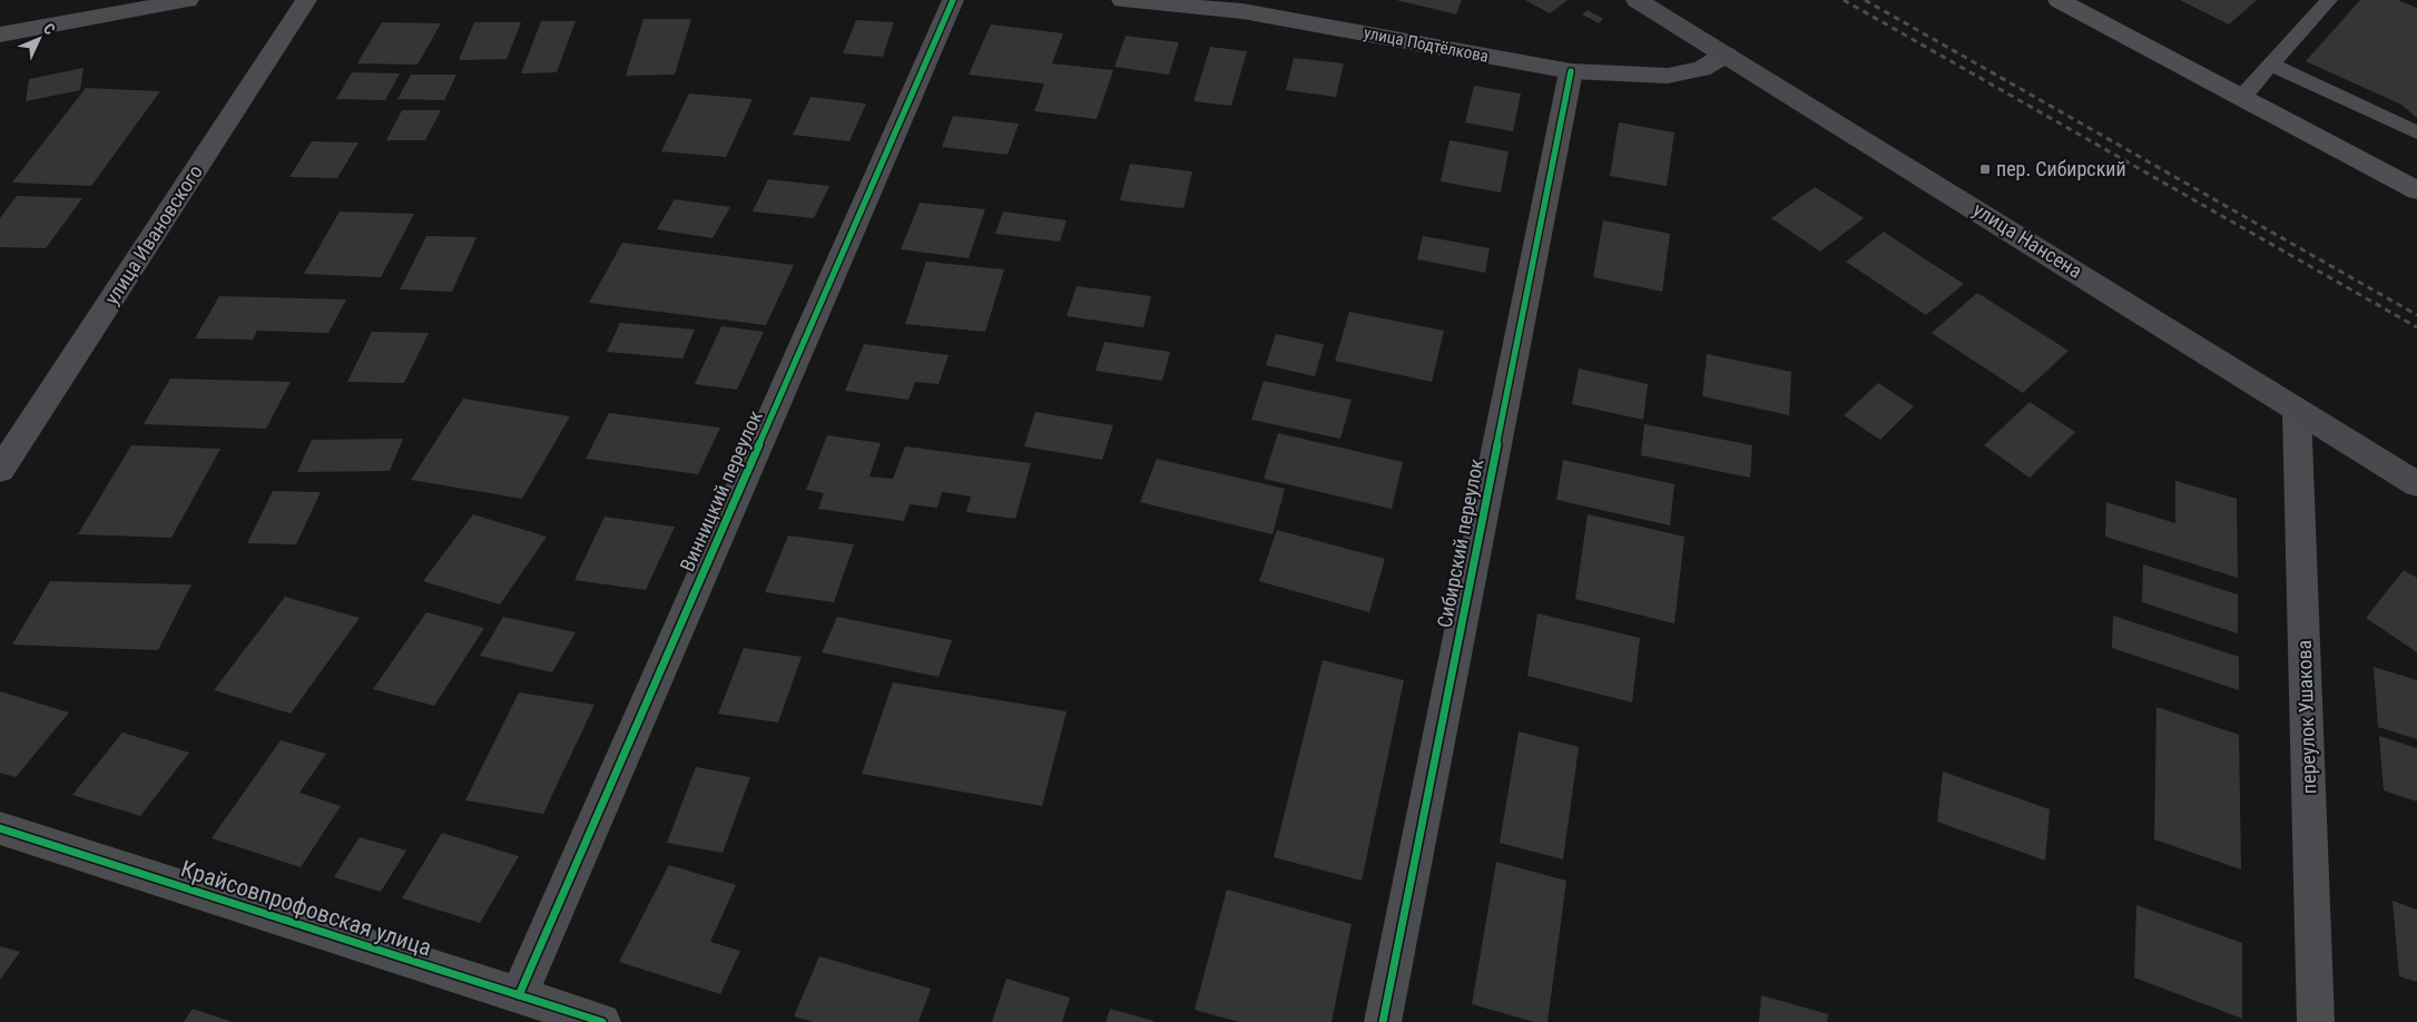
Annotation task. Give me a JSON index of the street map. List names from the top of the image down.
{
  "streets": {
    "main road": ["улица Нансена"],
    "street": [
      "улица Подтёлкова",
      "улица Ивановского",
      "Винницкий переулок",
      "Сибирский переулок",
      "переулок Ушакова",
      "Крайсовпрофовская улица"
    ]
  },
  "crossings": [
    ["улица Подтёлкова", "улица Нансена"],
    ["улица Подтёлкова", "Сибирский переулок"],
    ["улица Нансена", "переулок Ушакова"],
    ["Винницкий переулок", "Крайсовпрофовская улица"]
  ],
  "places": {
    "transit": ["пер. Сибирский"]
  },
  "north": "top right"
}
